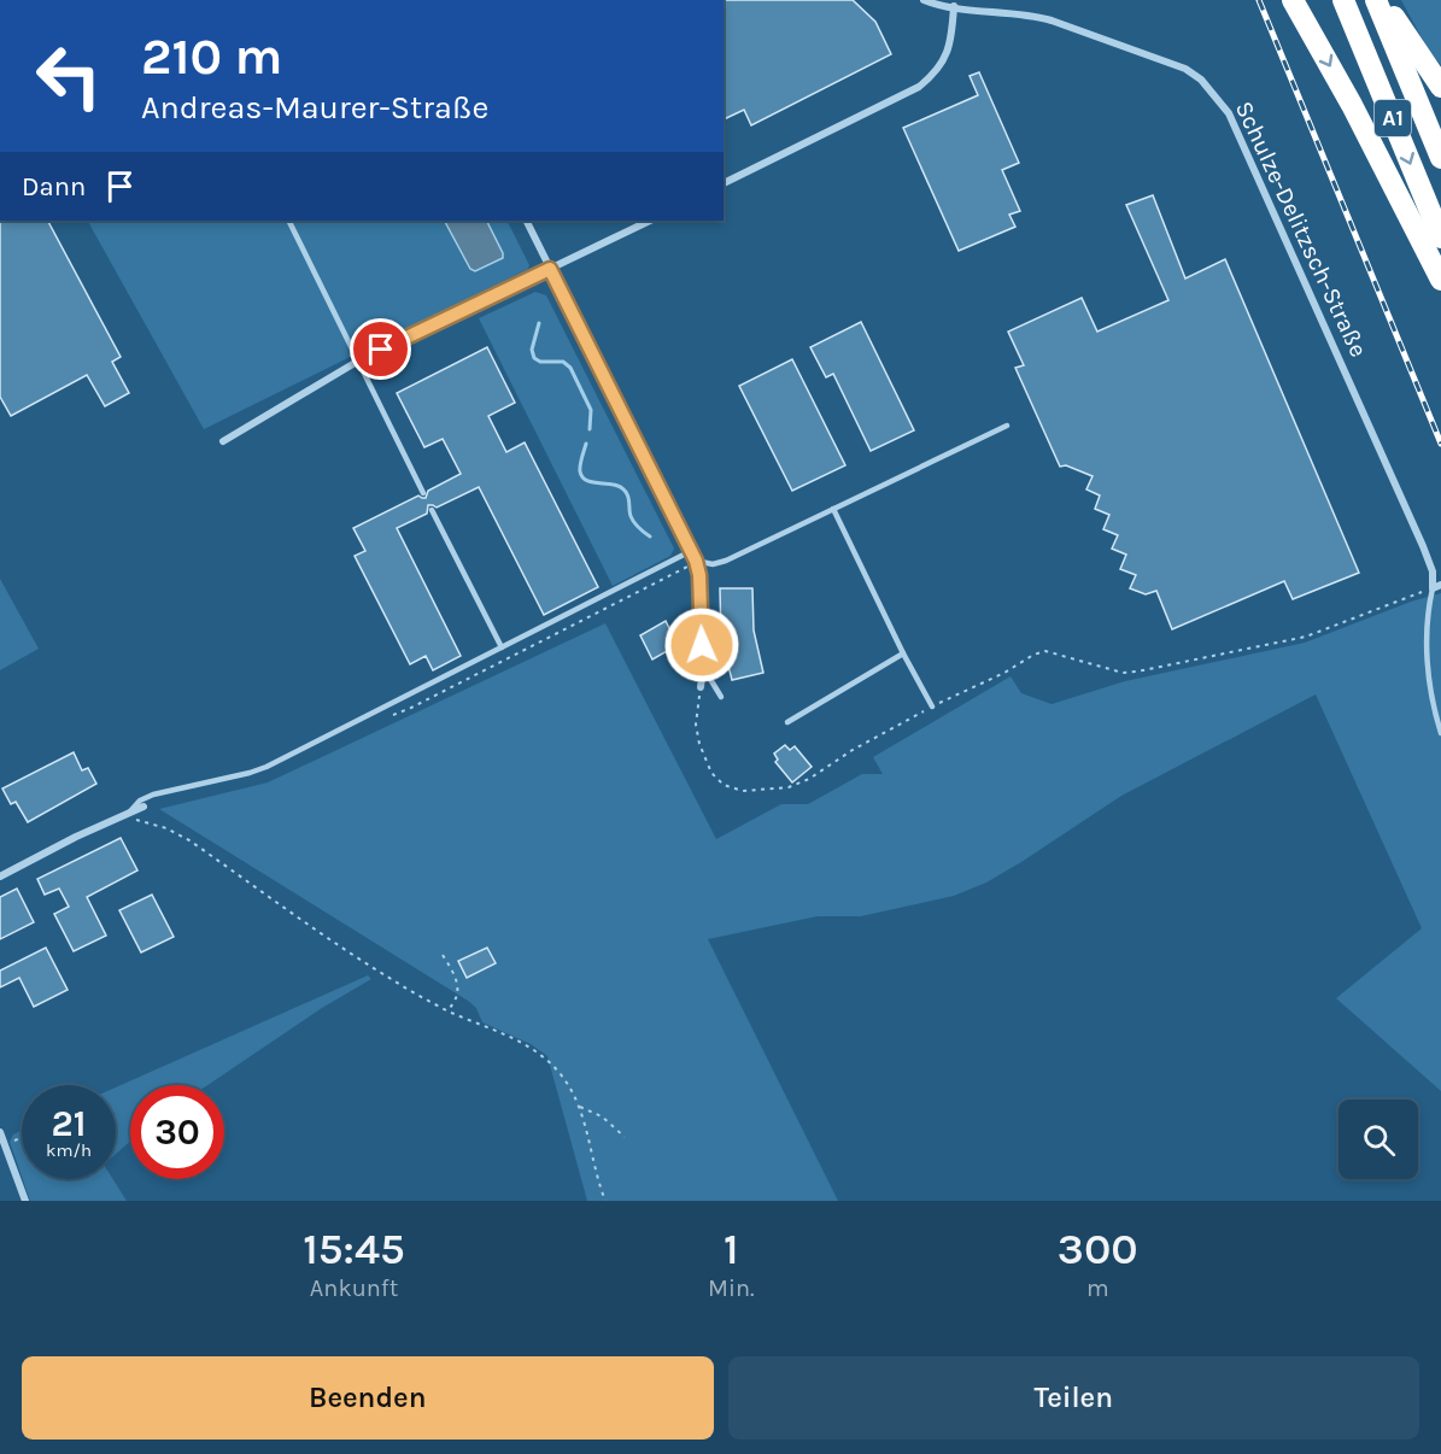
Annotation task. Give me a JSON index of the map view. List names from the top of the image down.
{
  "streets": {
    "highway": ["A1"],
    "street": ["Schulze-Delitzsch-Straße"]
  },
  "page": {
    "turn": ["210 m", "Andreas-Maurer-Straße"],
    "then": "Dann",
    "speed": "21 km/h",
    "limit": "30",
    "eta": [
      "15:45",
      "Ankunft",
      "1",
      "Min.",
      "300",
      "m"
    ],
    "buttons": ["Beenden", "Teilen"]
  }
}
